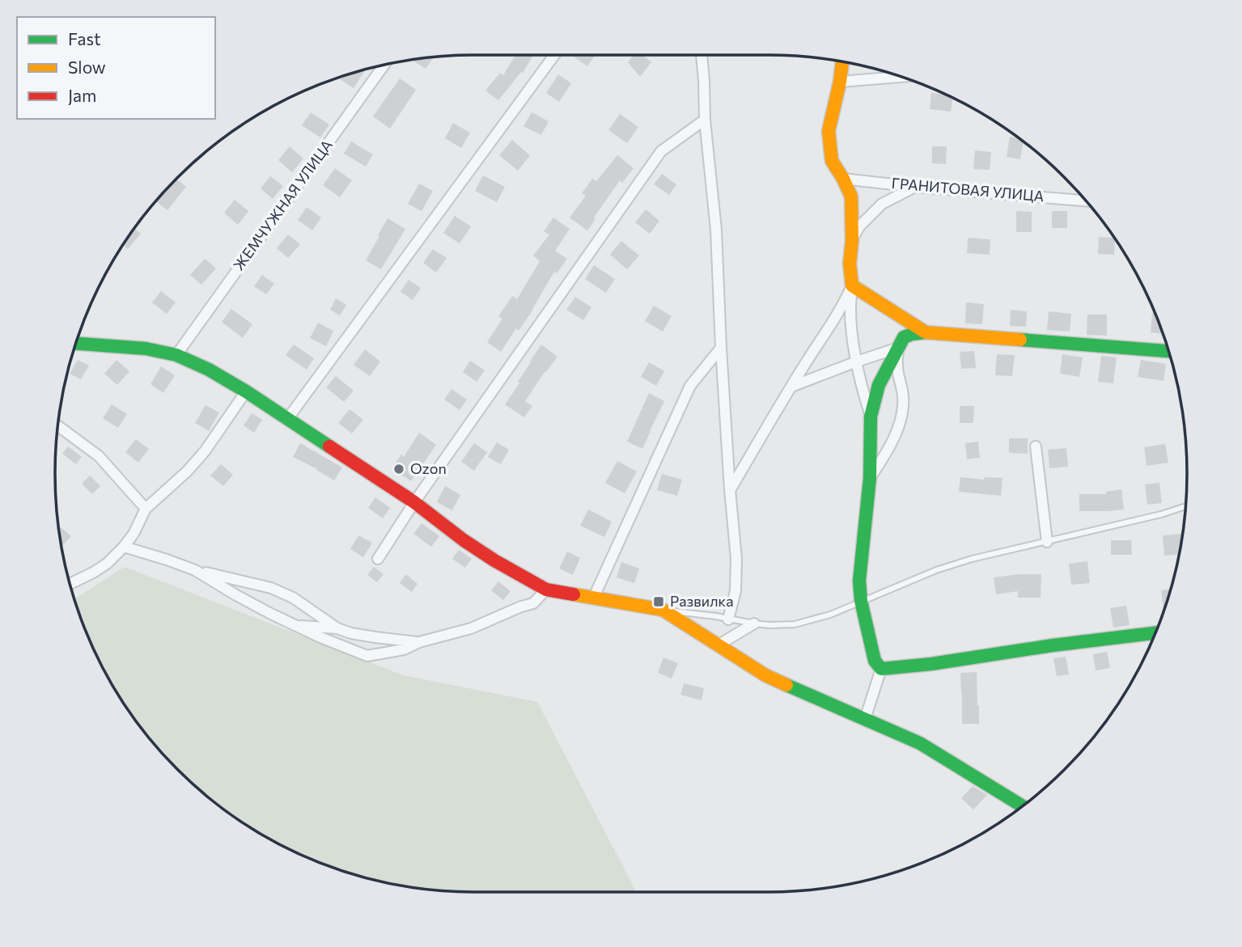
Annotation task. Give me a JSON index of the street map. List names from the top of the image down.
{
  "streets": {
    "street": ["ГРАНИТОВАЯ УЛИЦА", "ЖЕМЧУЖНАЯ УЛИЦА"]
  },
  "places": {
    "other": ["Ozon"],
    "transit": ["Развилка"]
  },
  "legend": ["Fast", "Slow", "Jam"]
}
